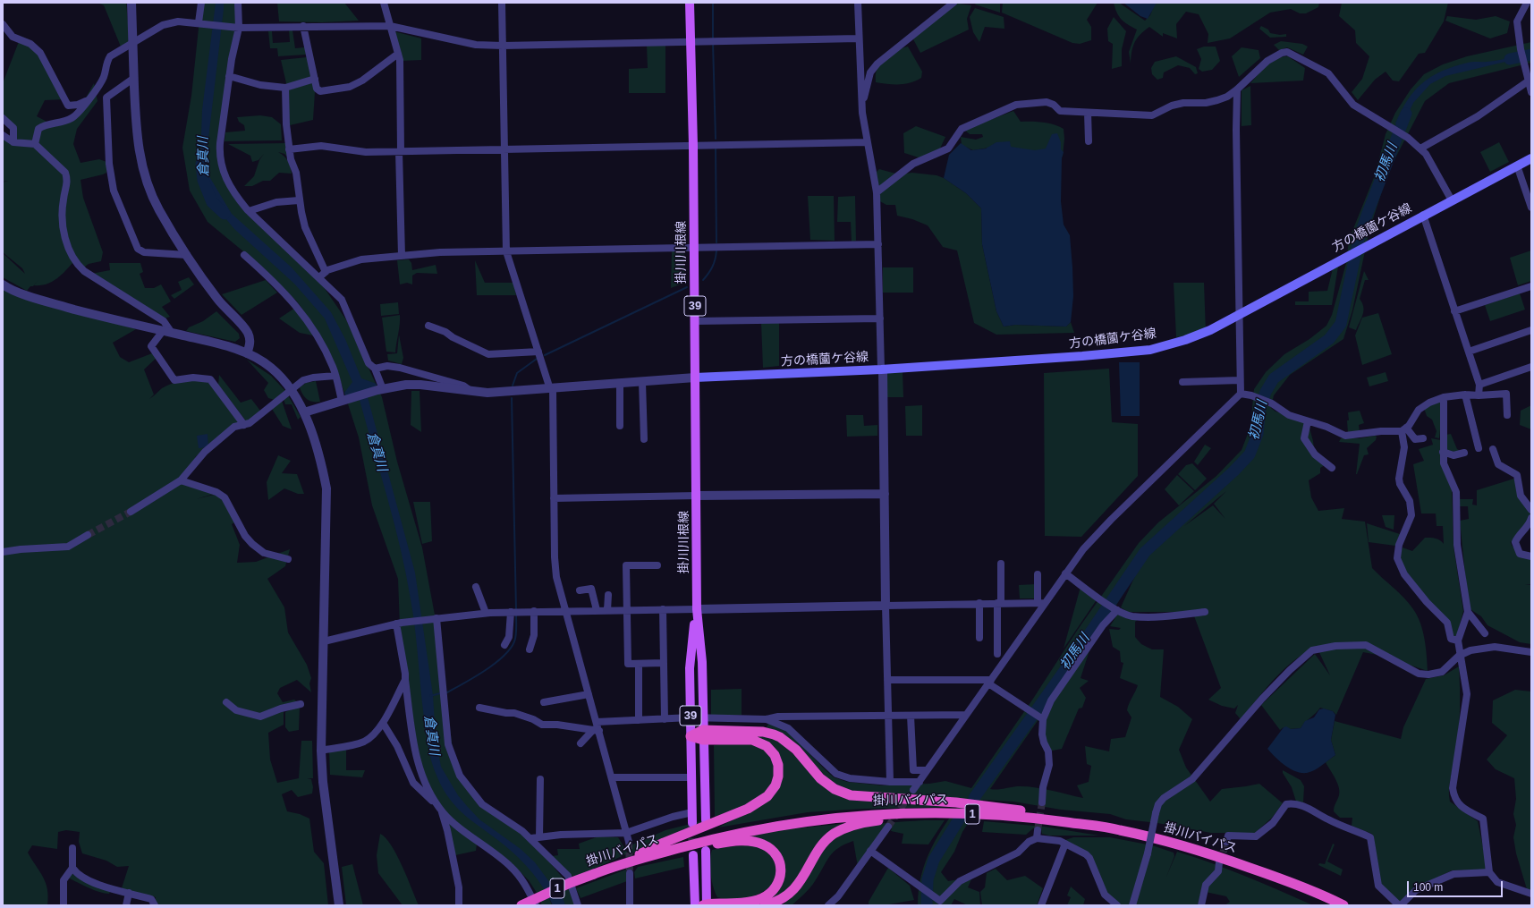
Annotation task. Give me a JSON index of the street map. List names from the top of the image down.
{
  "streets": {
    "highway": ["掛川バイパス", "1"],
    "main road": ["方の橋薗ケ谷線", "掛川川根線", "39"]
  },
  "crossings": [
    ["方の橋薗ケ谷線", "掛川川根線"]
  ],
  "water": ["倉真川", "初馬川"],
  "scale_bar": "100 m"
}
